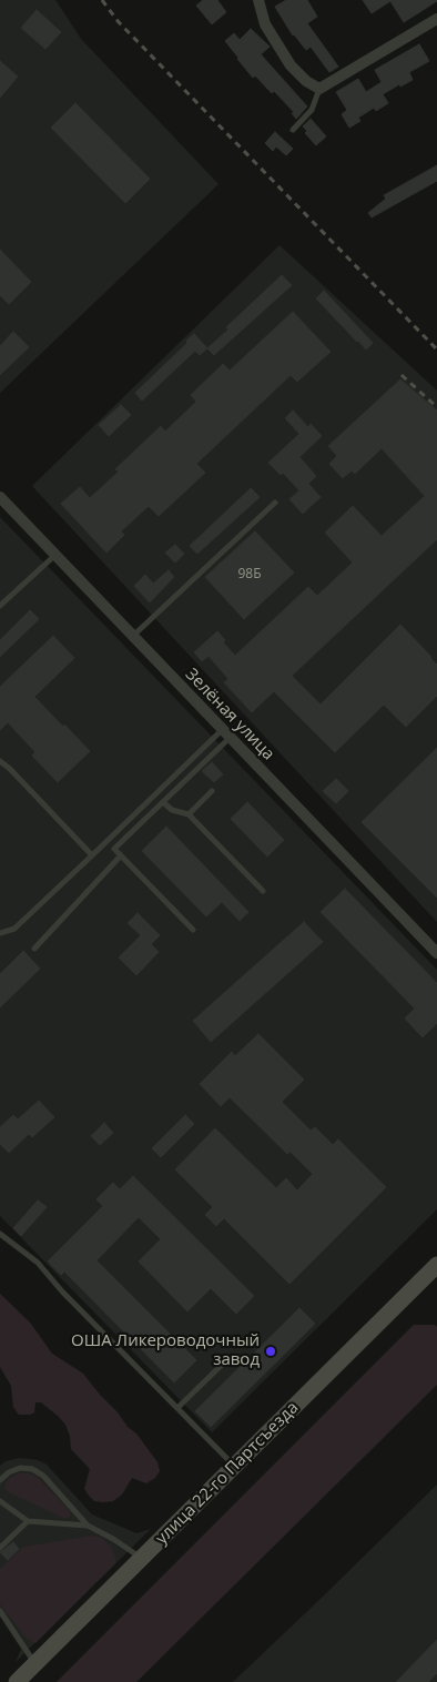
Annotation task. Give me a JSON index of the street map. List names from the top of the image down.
{
  "streets": {
    "main road": ["улица 22-го Партсъезда"],
    "street": ["Зелёная улица"]
  },
  "places": ["ОША Ликероводочный завод"],
  "house_numbers": ["98Б"]
}
